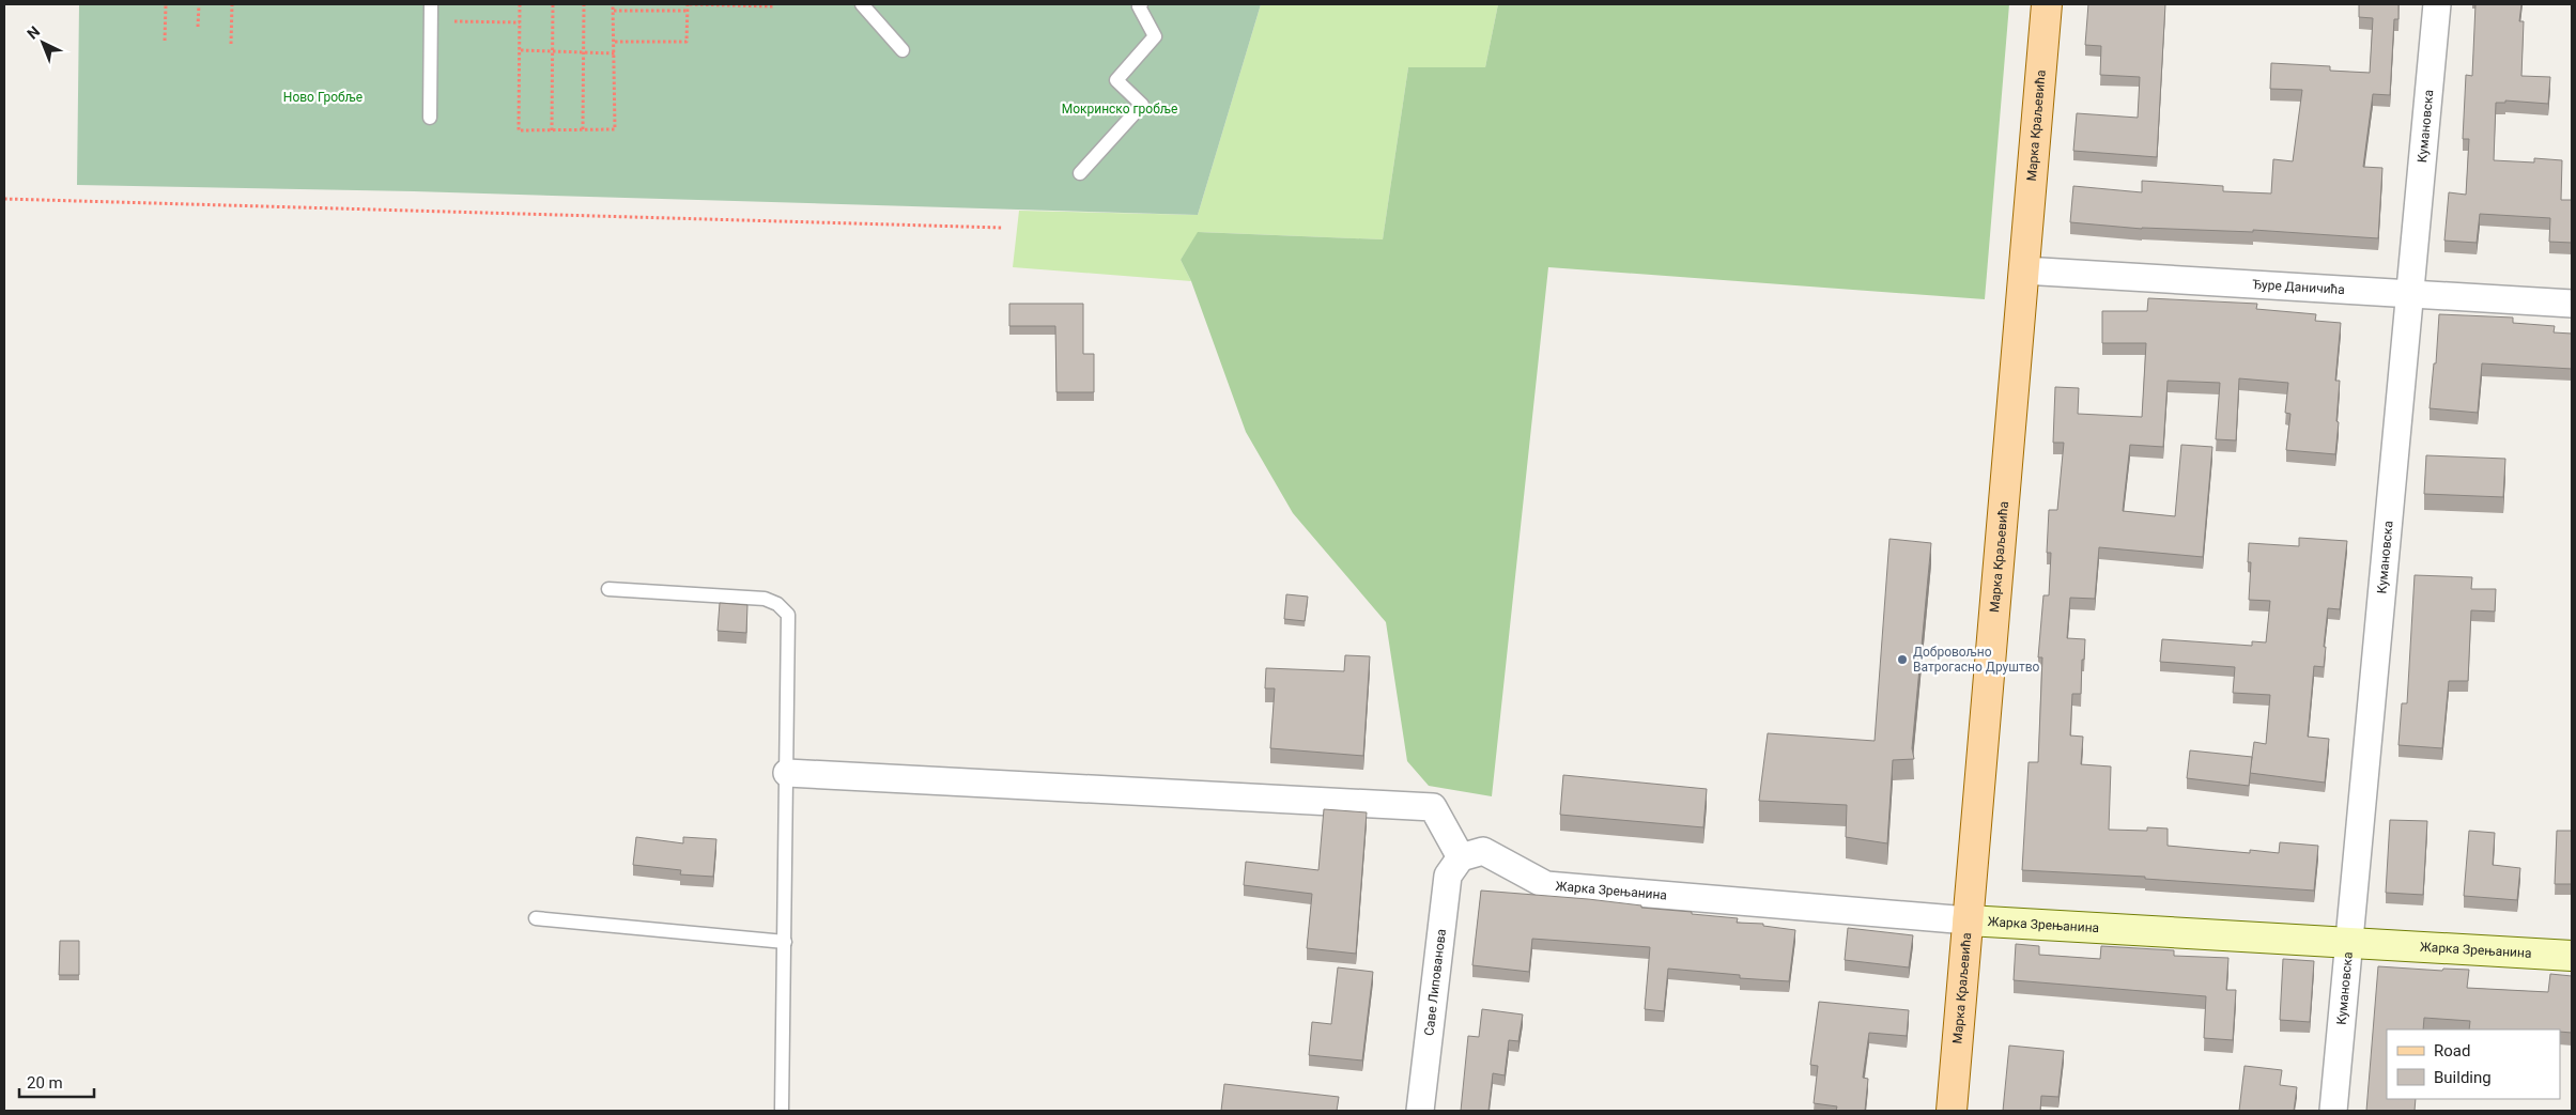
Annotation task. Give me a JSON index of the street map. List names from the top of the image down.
{
  "streets": {
    "main road": ["Марка Краљевића"],
    "street": [
      "Кумановска",
      "Ђуре Даничића",
      "Жарка Зрењанина",
      "Саве Липованова"
    ]
  },
  "crossings": [
    ["Марка Краљевића", "Ђуре Даничића"],
    ["Марка Краљевића", "Жарка Зрењанина"],
    ["Кумановска", "Ђуре Даничића"],
    ["Кумановска", "Жарка Зрењанина"],
    ["Жарка Зрењанина", "Саве Липованова"]
  ],
  "parks": ["Ново Гробље", "Мокринско гробље"],
  "places": ["Добровољно Ватрогасно Друштво"],
  "legend": ["Road", "Building"],
  "scale_bar": "20 m",
  "north": "top left"
}
